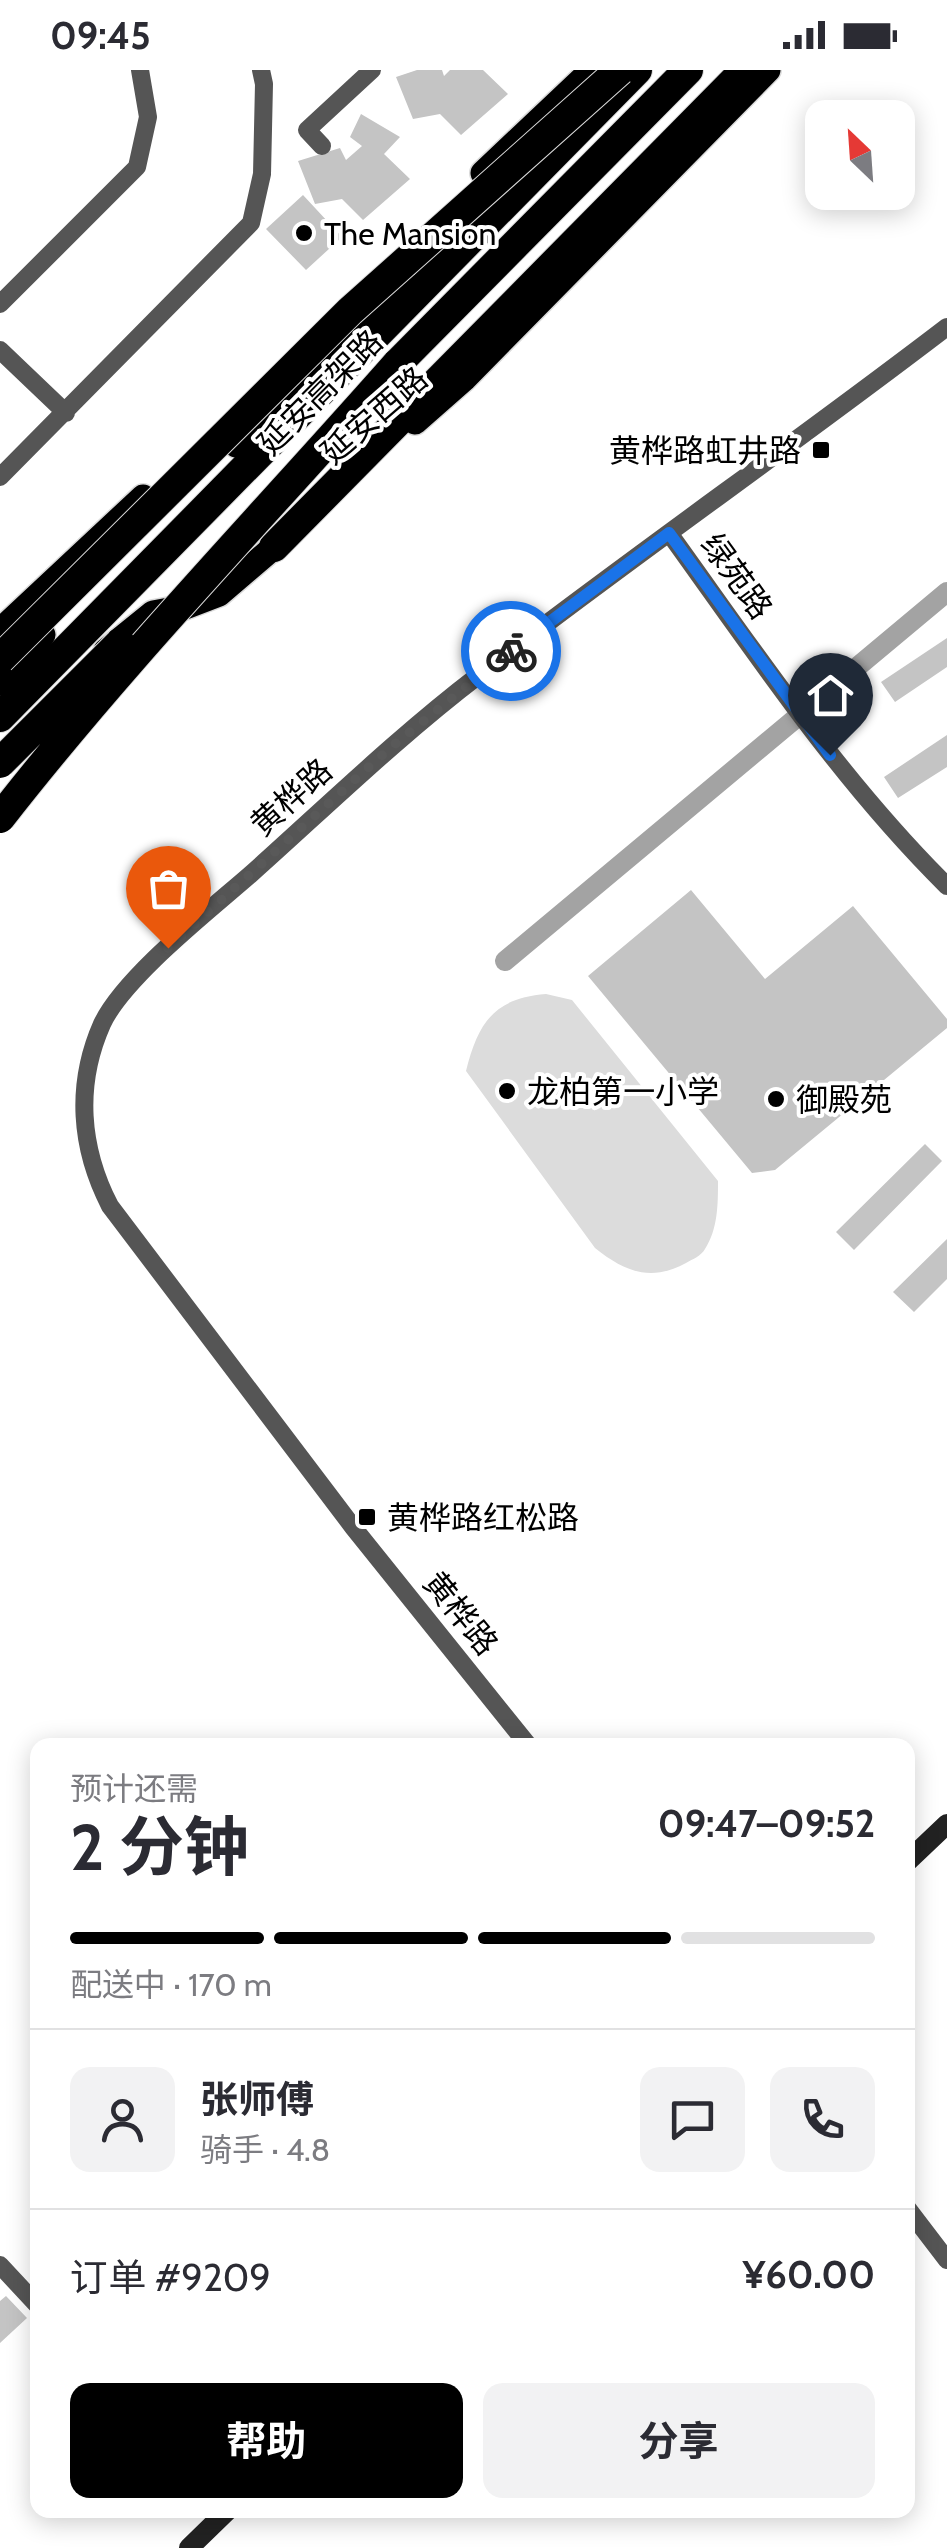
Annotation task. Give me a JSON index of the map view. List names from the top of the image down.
{
  "streets": {
    "highway": ["延安高架路"],
    "main road": ["延安西路"],
    "street": ["绿苑路", "黄桦路"]
  },
  "crossings": [
    ["延安高架路", "延安西路"],
    ["绿苑路", "黄桦路"]
  ],
  "places": {
    "other": ["The Mansion", "龙柏第一小学", "御殿苑"],
    "transit": ["黄桦路虹井路", "黄桦路红松路"]
  },
  "north": "top left",
  "page": {
    "status": "09:45",
    "heading": ["2 分钟", "预计还需", "09:47–09:52"],
    "panel": [
      "张师傅",
      "骑手 · 4.8",
      "订单 #9209",
      "¥60.00"
    ],
    "bar": "配送中 · 170 m",
    "buttons": ["帮助", "分享"]
  }
}
